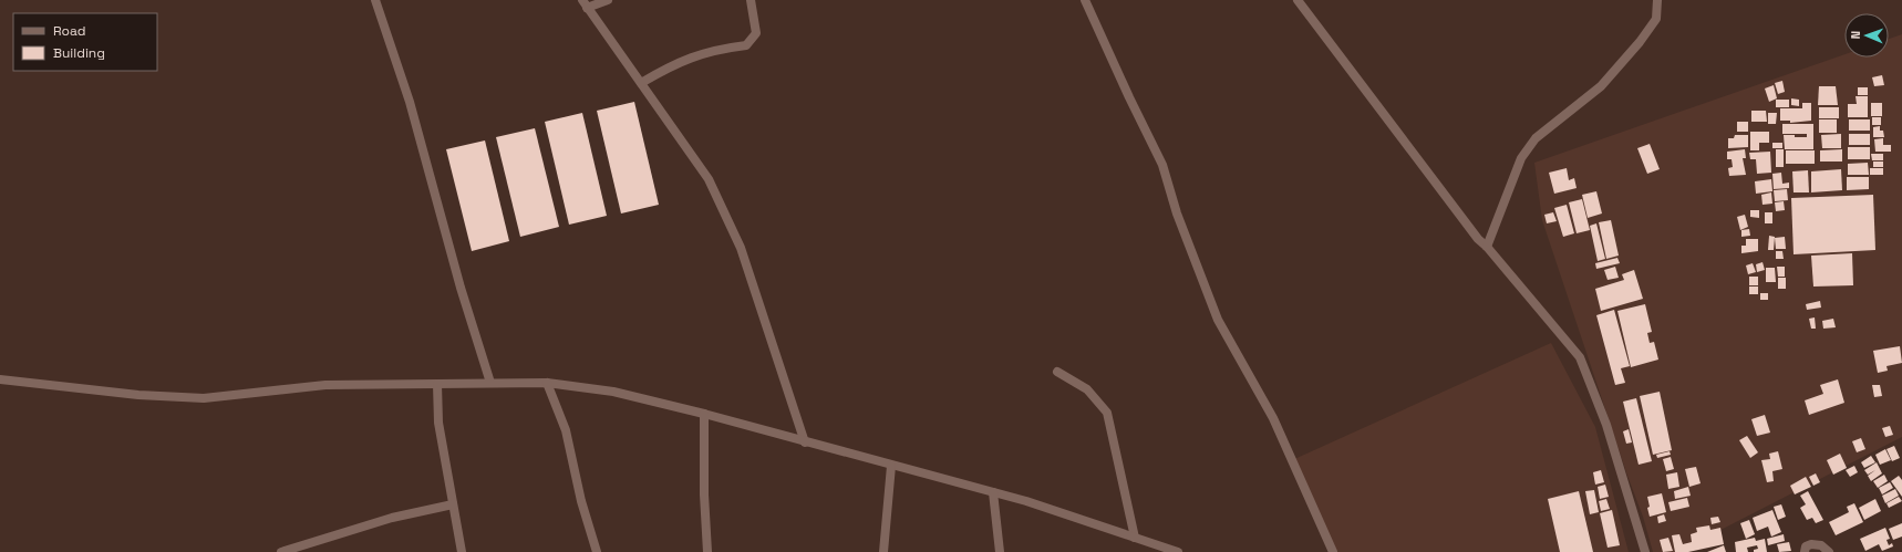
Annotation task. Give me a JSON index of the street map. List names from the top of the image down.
{
  "legend": ["Road", "Building"],
  "north": "left"
}
